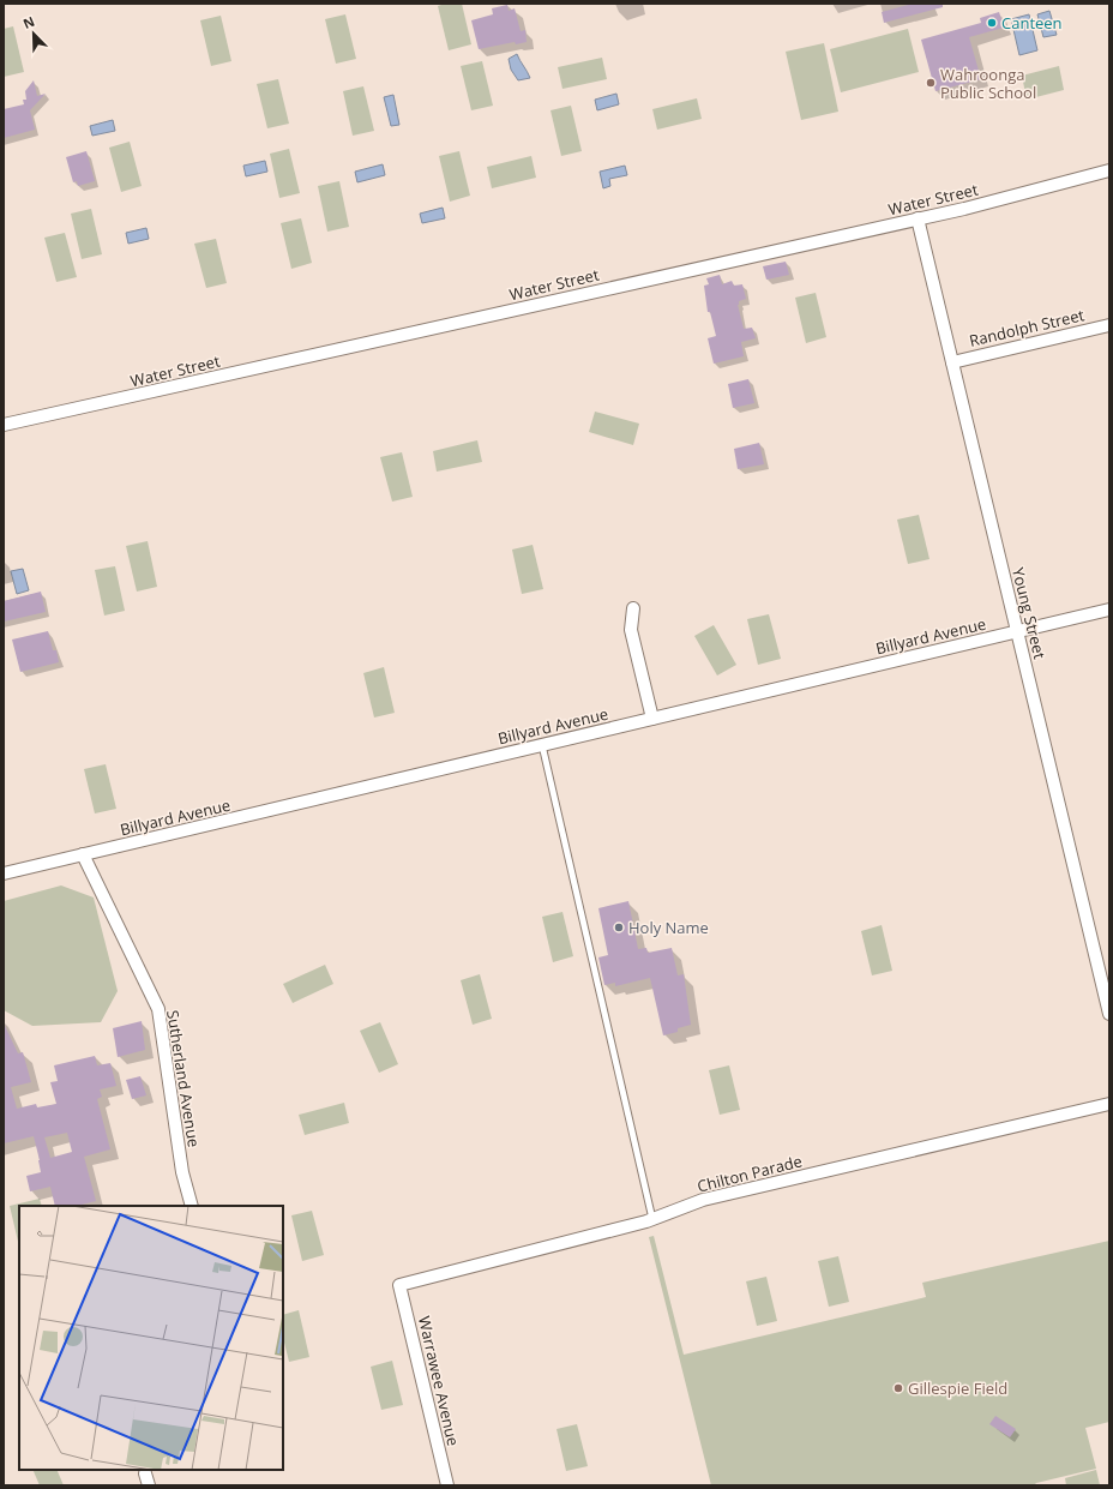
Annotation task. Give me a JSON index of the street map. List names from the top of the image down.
{
  "streets": {
    "street": [
      "Water Street",
      "Randolph Street",
      "Young Street",
      "Billyard Avenue",
      "Sutherland Avenue",
      "Chilton Parade",
      "Warrawee Avenue"
    ]
  },
  "crossings": [
    ["Water Street", "Young Street"],
    ["Randolph Street", "Young Street"],
    ["Young Street", "Billyard Avenue"],
    ["Billyard Avenue", "Sutherland Avenue"],
    ["Chilton Parade", "Warrawee Avenue"]
  ],
  "places": [
    "Canteen",
    "Wahroonga Public School",
    "Holy Name",
    "Gillespie Field"
  ],
  "north": "top left"
}
